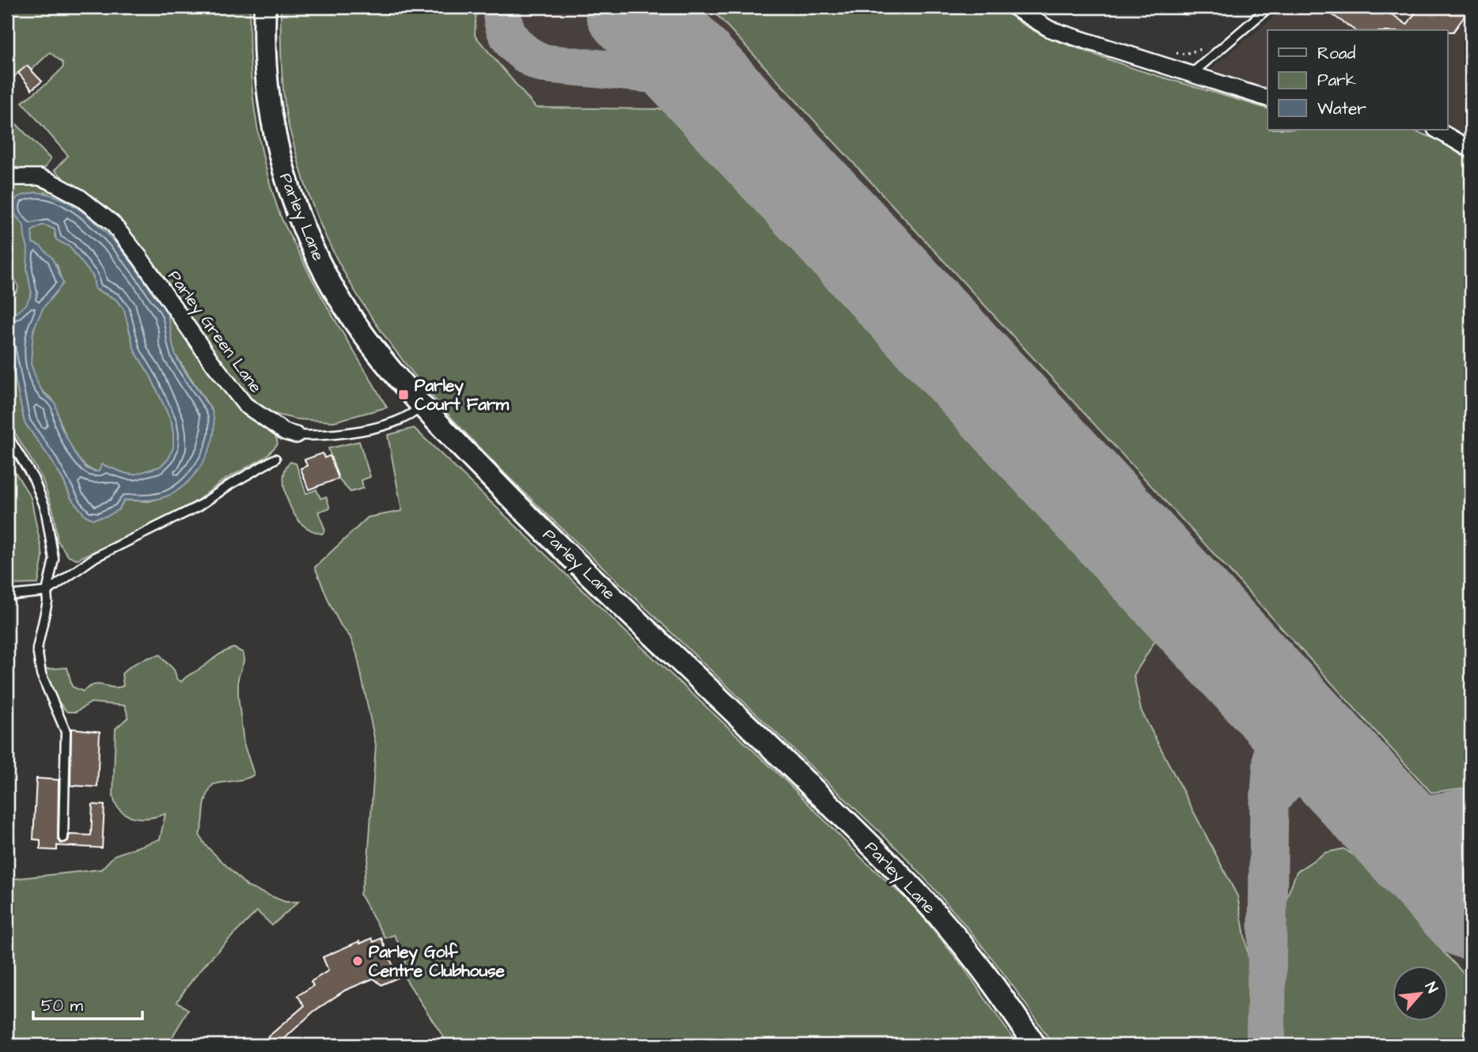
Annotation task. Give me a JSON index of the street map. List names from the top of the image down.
{
  "streets": {
    "main road": ["Parley Lane"],
    "street": ["Parley Green Lane"]
  },
  "crossings": [
    ["Parley Lane", "Parley Green Lane"]
  ],
  "places": {
    "transit": ["Parley Court Farm"],
    "other": ["Parley Golf Centre Clubhouse"]
  },
  "legend": ["Road", "Park", "Water"],
  "scale_bar": "50 m",
  "north": "top right"
}
